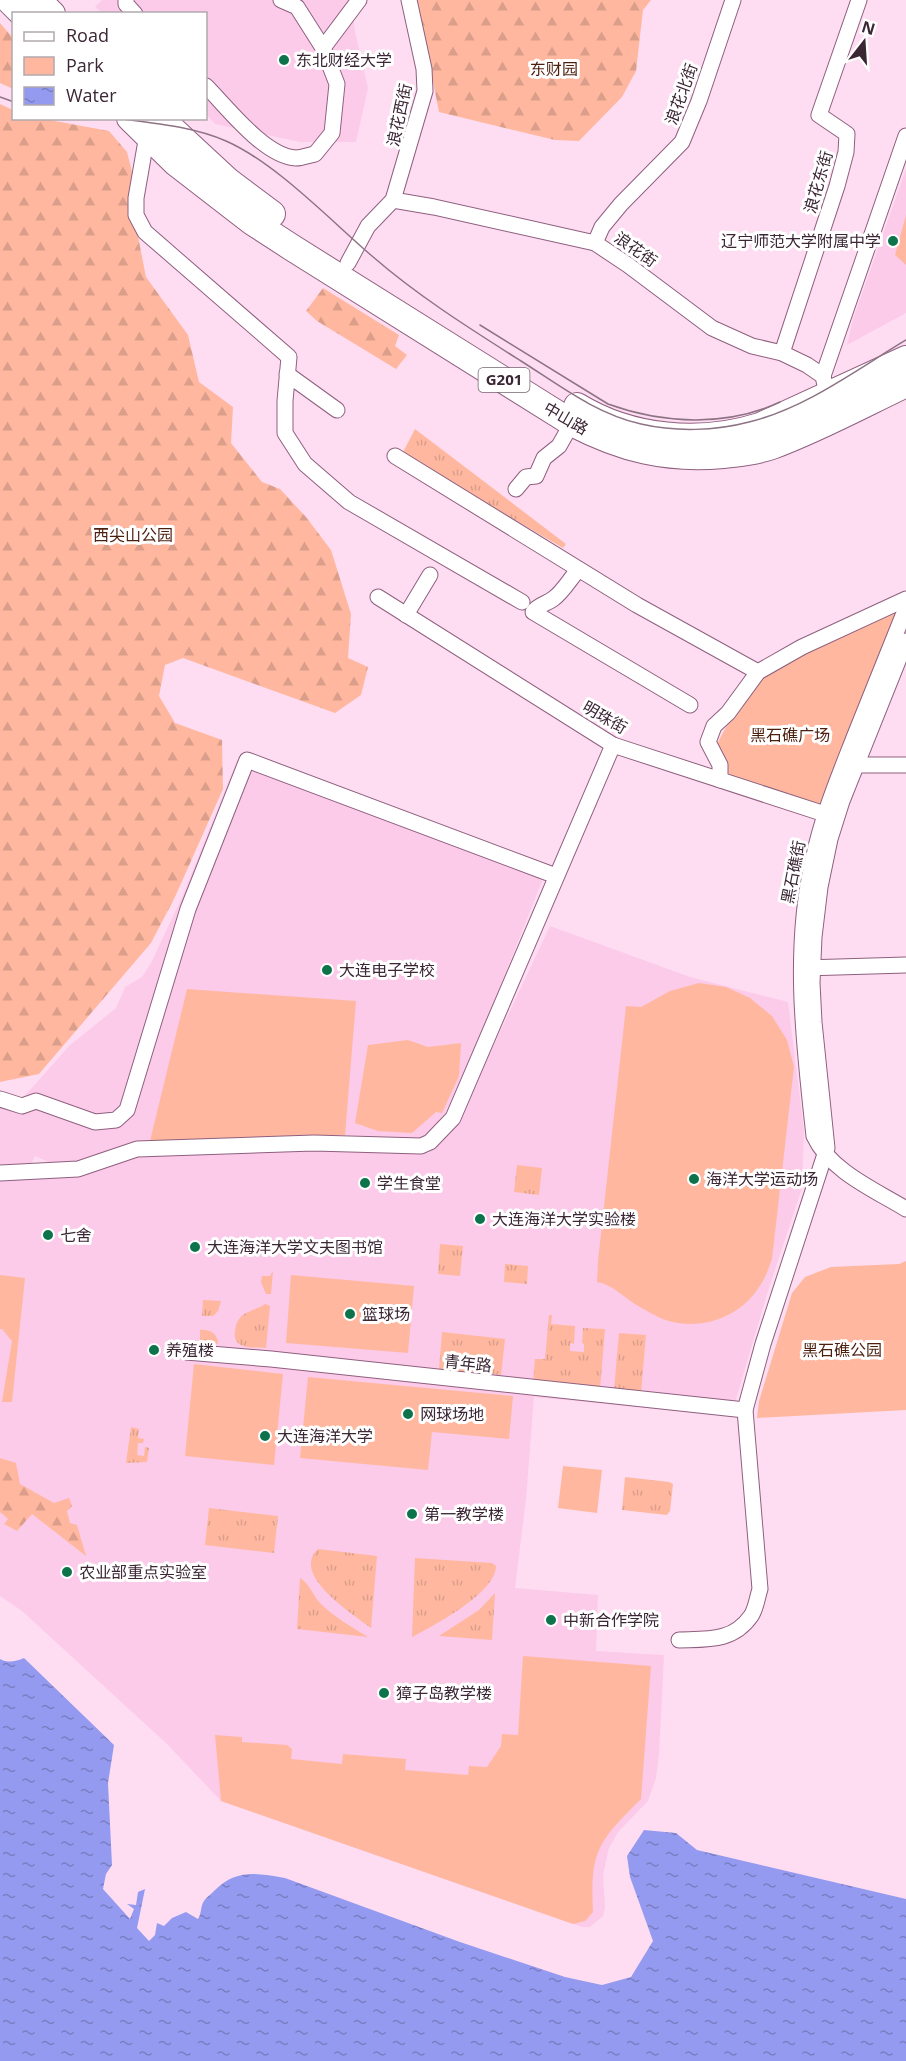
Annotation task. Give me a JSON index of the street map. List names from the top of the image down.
{
  "streets": {
    "highway": ["G201", "中山路"],
    "street": [
      "浪花北街",
      "浪花西街",
      "浪花东街",
      "浪花街",
      "明珠街",
      "黑石礁街",
      "青年路"
    ]
  },
  "crossings": [
    ["浪花北街", "浪花街"],
    ["浪花西街", "浪花街"],
    ["浪花东街", "浪花街"],
    ["浪花街", "中山路"],
    ["明珠街", "黑石礁街"]
  ],
  "parks": [
    "东财园",
    "西尖山公园",
    "黑石礁广场",
    "黑石礁公园"
  ],
  "places": [
    "东北财经大学",
    "辽宁师范大学附属中学",
    "大连电子学校",
    "海洋大学运动场",
    "学生食堂",
    "大连海洋大学实验楼",
    "七舍",
    "大连海洋大学文夫图书馆",
    "篮球场",
    "养殖楼",
    "网球场地",
    "大连海洋大学",
    "第一教学楼",
    "农业部重点实验室",
    "中新合作学院",
    "獐子岛教学楼"
  ],
  "legend": ["Road", "Park", "Water"],
  "north": "top"
}
